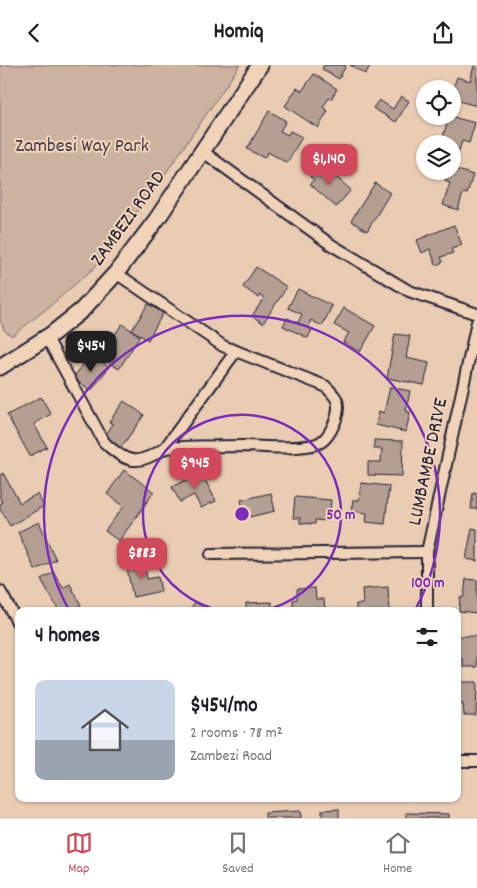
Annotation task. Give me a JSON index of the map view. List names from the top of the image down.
{
  "streets": {
    "main road": ["ZAMBEZI ROAD"],
    "street": ["LUMBAMBE DRIVE"]
  },
  "parks": ["Zambesi Way Park"],
  "page": {
    "header": "Homiq",
    "price": [
      "$1,140",
      "$454",
      "$945",
      "$883"
    ],
    "heading": "4 homes",
    "list": [
      {
        "name": "$454/mo",
        "note": "2 rooms · 78 m² · Zambezi Road"
      }
    ],
    "tabs": ["Map", "Saved", "Home"]
  },
  "rings": ["50 m", "100 m"]
}
